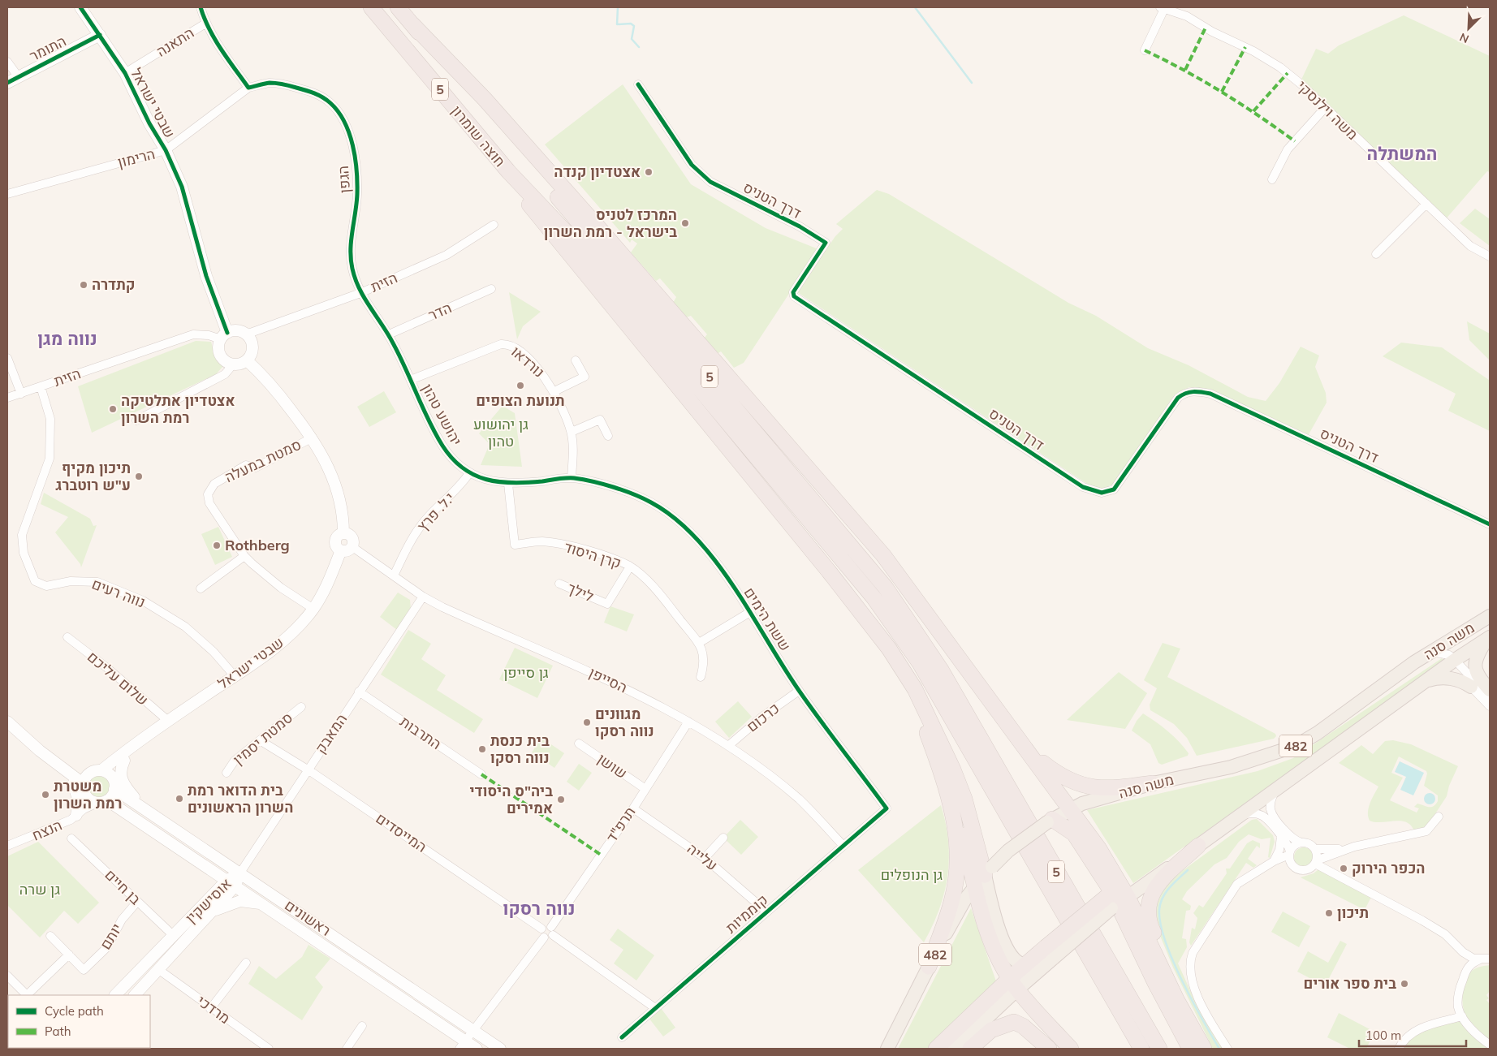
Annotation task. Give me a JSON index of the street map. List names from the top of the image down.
{
  "streets": {
    "highway": ["5", "חוצה שומרון"],
    "main road": ["משה סנה", "482"],
    "street": [
      "התאנה",
      "התומר",
      "שבטי ישראל",
      "משה וילנסקי",
      "הרימון",
      "הגפן",
      "דרך הטניס",
      "הזית",
      "הדר",
      "נורדאו",
      "יהושע טהון",
      "סמטת במעלה",
      "י.ל. פרץ",
      "קרן היסוד",
      "לילך",
      "נווה רעים",
      "ששת הימים",
      "שלום עליכם",
      "הסייפן",
      "כרכום",
      "התרבות",
      "המאבק",
      "סמטת יסמין",
      "שושן",
      "תרפ\"ד",
      "הנצח",
      "המייסדים",
      "עלייה",
      "בן חיים",
      "אוסישקין",
      "קוממיות",
      "ראשונים",
      "יותם",
      "מרדכי"
    ]
  },
  "crossings": [
    ["התאנה", "שבטי ישראל"],
    ["התומר", "שבטי ישראל"],
    ["5", "חוצה שומרון"],
    ["שבטי ישראל", "הרימון"],
    ["שבטי ישראל", "הזית"],
    ["שבטי ישראל", "סמטת במעלה"],
    ["שבטי ישראל", "נווה רעים"],
    ["שבטי ישראל", "שלום עליכם"],
    ["שבטי ישראל", "הסייפן"],
    ["שבטי ישראל", "ראשונים"],
    ["הרימון", "הגפן"],
    ["הגפן", "הזית"],
    ["הגפן", "יהושע טהון"],
    ["הזית", "יהושע טהון"],
    ["הזית", "נווה רעים"],
    ["הדר", "יהושע טהון"],
    ["נורדאו", "יהושע טהון"],
    ["נורדאו", "ששת הימים"],
    ["יהושע טהון", "י.ל. פרץ"],
    ["יהושע טהון", "קרן היסוד"],
    ["יהושע טהון", "ששת הימים"],
    ["י.ל. פרץ", "הסייפן"],
    ["קרן היסוד", "לילך"],
    ["ששת הימים", "כרכום"],
    ["ששת הימים", "קוממיות"],
    ["הסייפן", "כרכום"],
    ["הסייפן", "המאבק"],
    ["הסייפן", "תרפ\"ד"],
    ["הסייפן", "קוממיות"],
    ["התרבות", "המאבק"],
    ["המאבק", "המייסדים"],
    ["המאבק", "אוסישקין"],
    ["המאבק", "ראשונים"],
    ["סמטת יסמין", "המייסדים"],
    ["שושן", "תרפ\"ד"],
    ["תרפ\"ד", "המייסדים"],
    ["תרפ\"ד", "עלייה"],
    ["עלייה", "קוממיות"],
    ["בן חיים", "אוסישקין"],
    ["בן חיים", "יותם"],
    ["אוסישקין", "ראשונים"],
    ["אוסישקין", "מרדכי"]
  ],
  "districts": ["המשתלה", "נווה מגן", "נווה רסקו"],
  "parks": [
    "גן יהושוע טהון",
    "גן סייפן",
    "גן הנופלים",
    "גן שרה"
  ],
  "places": [
    "אצטדיון קנדה",
    "המרכז לטניס בישראל - רמת השרון",
    "קתדרה",
    "תנועת הצופים",
    "אצטדיון אתלטיקה רמת השרון",
    "תיכון מקיף ע\"ש רוטברג",
    "Rothberg",
    "מגוונים נווה רסקו",
    "בית כנסת נווה רסקו",
    "משטרת רמת השרון",
    "בית הדואר רמת השרון הראשונים",
    "ביה\"ס היסודי אמירים",
    "הכפר הירוק",
    "תיכון",
    "בית ספר אורים"
  ],
  "legend": ["Cycle path", "Path"],
  "scale_bar": "100 m",
  "north": "bottom left"
}
